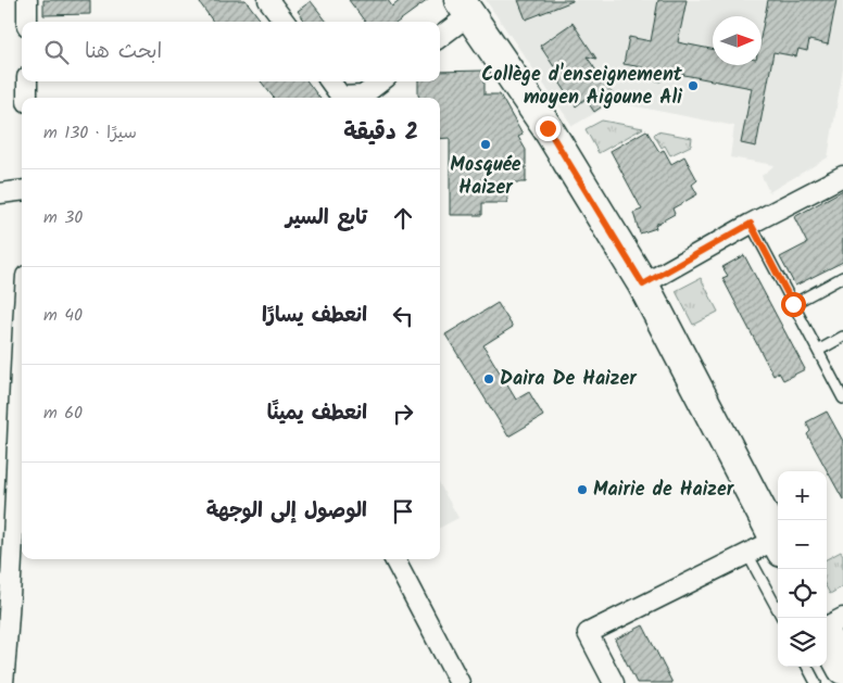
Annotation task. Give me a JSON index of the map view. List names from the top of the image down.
{
  "places": [
    "Collège d'enseignement moyen Aigoune Ali",
    "Mosquée Haizer",
    "Daira De Haizer",
    "Mairie de Haizer"
  ],
  "north": "right",
  "page": {
    "search": "ابحث هنا",
    "heading": ["2 دقيقة", "سيرًا · 130 m"],
    "list": [
      ["تابع السير", "30 m"],
      ["انعطف يسارًا", "40 m"],
      ["انعطف يمينًا", "60 m"],
      "الوصول إلى الوجهة"
    ],
    "map_buttons": ["+", "−"]
  }
}
